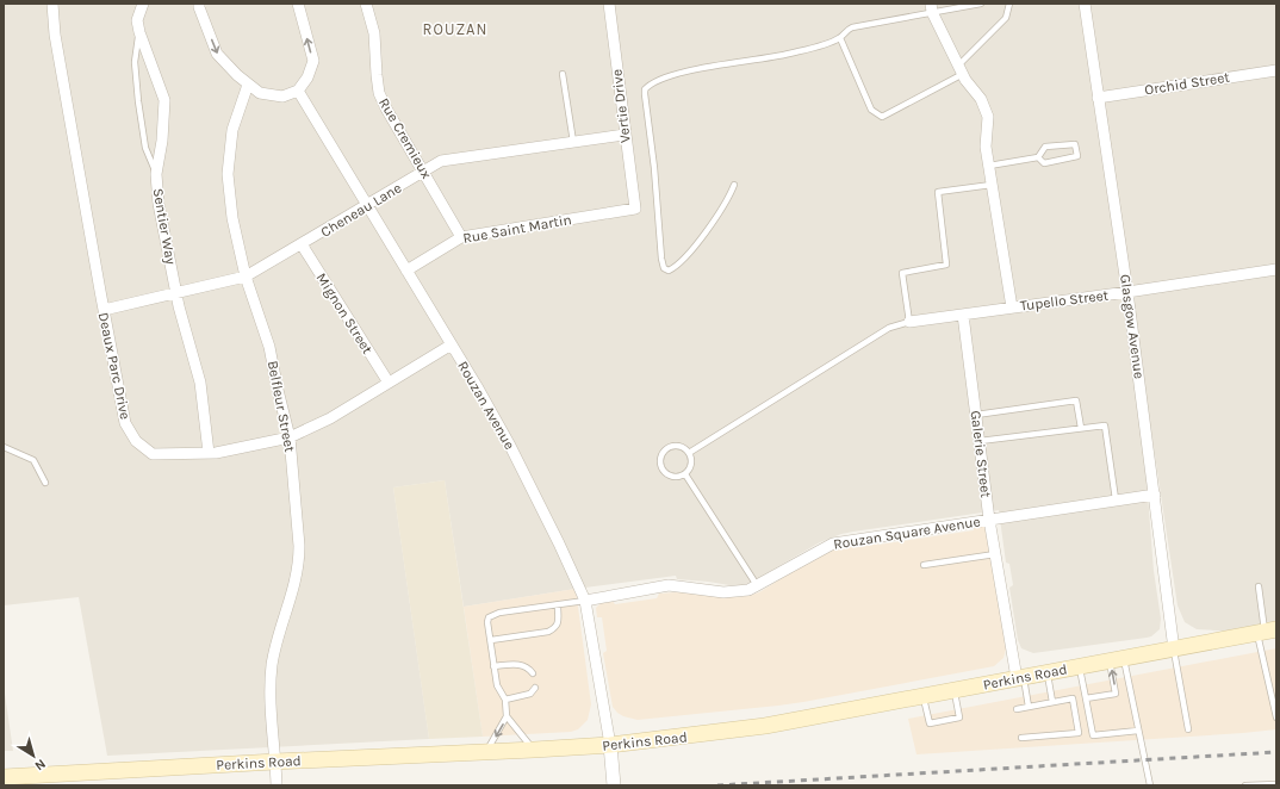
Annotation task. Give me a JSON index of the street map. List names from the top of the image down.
{
  "streets": {
    "main road": ["Perkins Road"],
    "street": [
      "Orchid Street",
      "Vertie Drive",
      "Rue Cremieux",
      "Cheneau Lane",
      "Sentier Way",
      "Rue Saint Martin",
      "Tupello Street",
      "Mignon Street",
      "Glasgow Avenue",
      "Deaux Parc Drive",
      "Rouzan Avenue",
      "Belfleur Street",
      "Galerie Street",
      "Rouzan Square Avenue"
    ]
  },
  "crossings": [
    ["Orchid Street", "Glasgow Avenue"],
    ["Vertie Drive", "Cheneau Lane"],
    ["Vertie Drive", "Rue Saint Martin"],
    ["Rue Cremieux", "Cheneau Lane"],
    ["Rue Cremieux", "Rue Saint Martin"],
    ["Cheneau Lane", "Sentier Way"],
    ["Cheneau Lane", "Mignon Street"],
    ["Cheneau Lane", "Deaux Parc Drive"],
    ["Cheneau Lane", "Rouzan Avenue"],
    ["Cheneau Lane", "Belfleur Street"],
    ["Sentier Way", "Deaux Parc Drive"],
    ["Rue Saint Martin", "Rouzan Avenue"],
    ["Tupello Street", "Glasgow Avenue"],
    ["Tupello Street", "Galerie Street"],
    ["Mignon Street", "Deaux Parc Drive"],
    ["Glasgow Avenue", "Rouzan Square Avenue"],
    ["Glasgow Avenue", "Perkins Road"],
    ["Deaux Parc Drive", "Rouzan Avenue"],
    ["Deaux Parc Drive", "Belfleur Street"],
    ["Rouzan Avenue", "Rouzan Square Avenue"],
    ["Rouzan Avenue", "Perkins Road"],
    ["Belfleur Street", "Perkins Road"],
    ["Galerie Street", "Rouzan Square Avenue"],
    ["Galerie Street", "Perkins Road"]
  ],
  "districts": ["ROUZAN"],
  "north": "bottom right"
}
